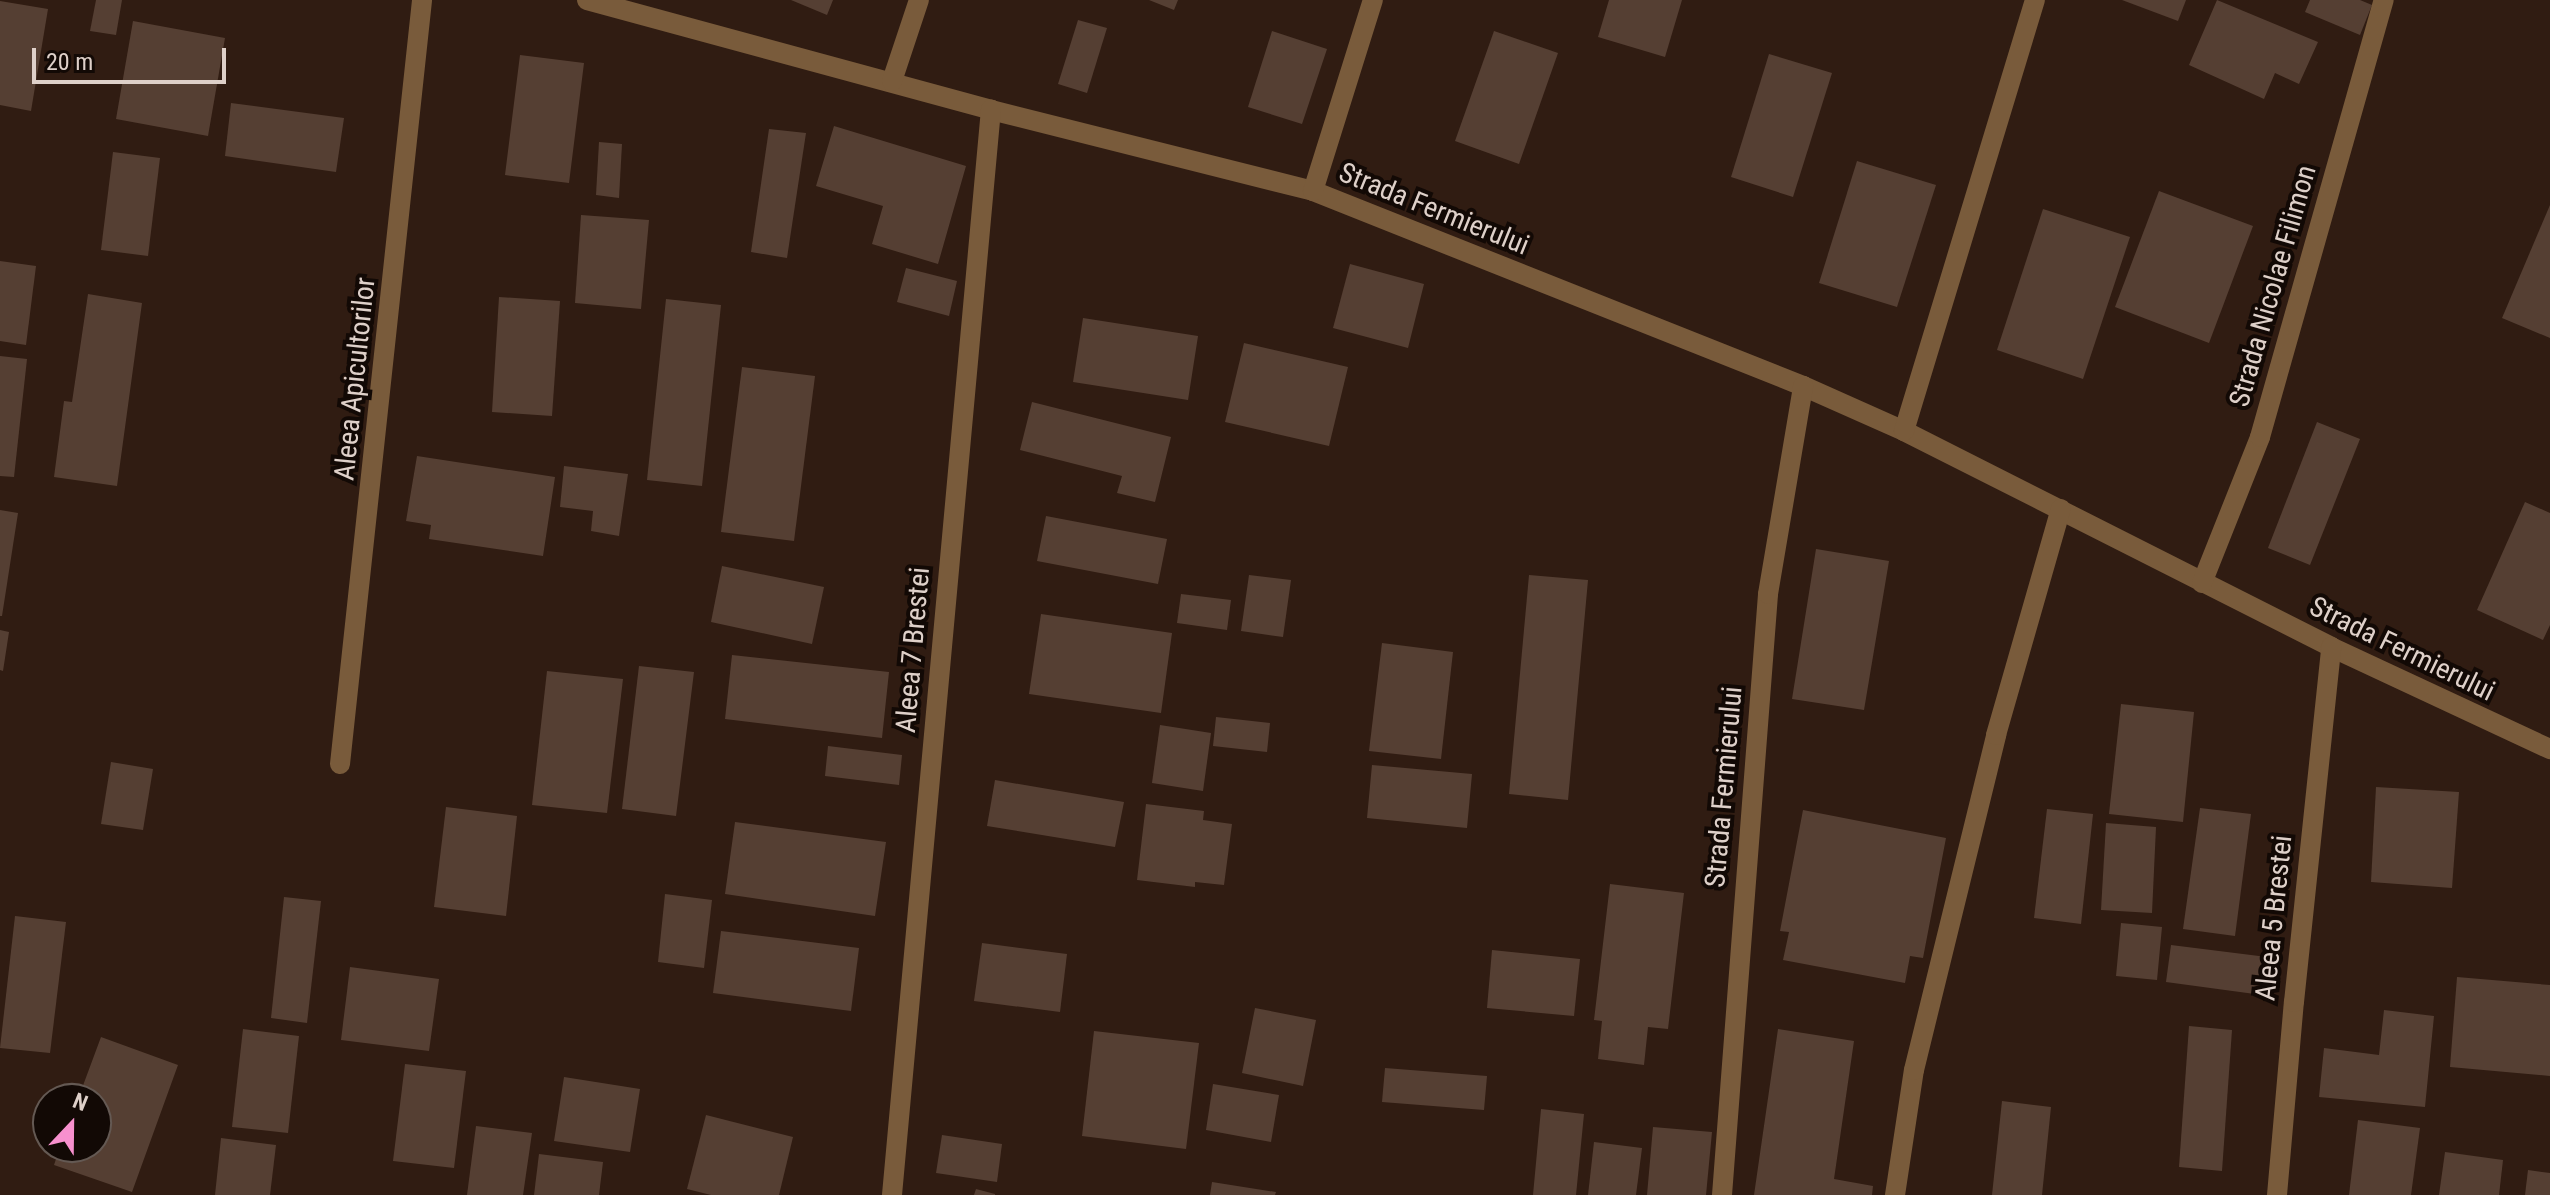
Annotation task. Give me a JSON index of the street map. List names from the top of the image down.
{
  "streets": {
    "street": [
      "Strada Fermierului",
      "Strada Nicolae Filimon",
      "Aleea Apicultorilor",
      "Aleea 7 Brestei",
      "Aleea 5 Brestei"
    ]
  },
  "crossings": [
    ["Strada Fermierului", "Strada Nicolae Filimon"],
    ["Strada Fermierului", "Aleea 7 Brestei"],
    ["Strada Fermierului", "Aleea 5 Brestei"]
  ],
  "scale_bar": "20 m",
  "north": "top"
}
